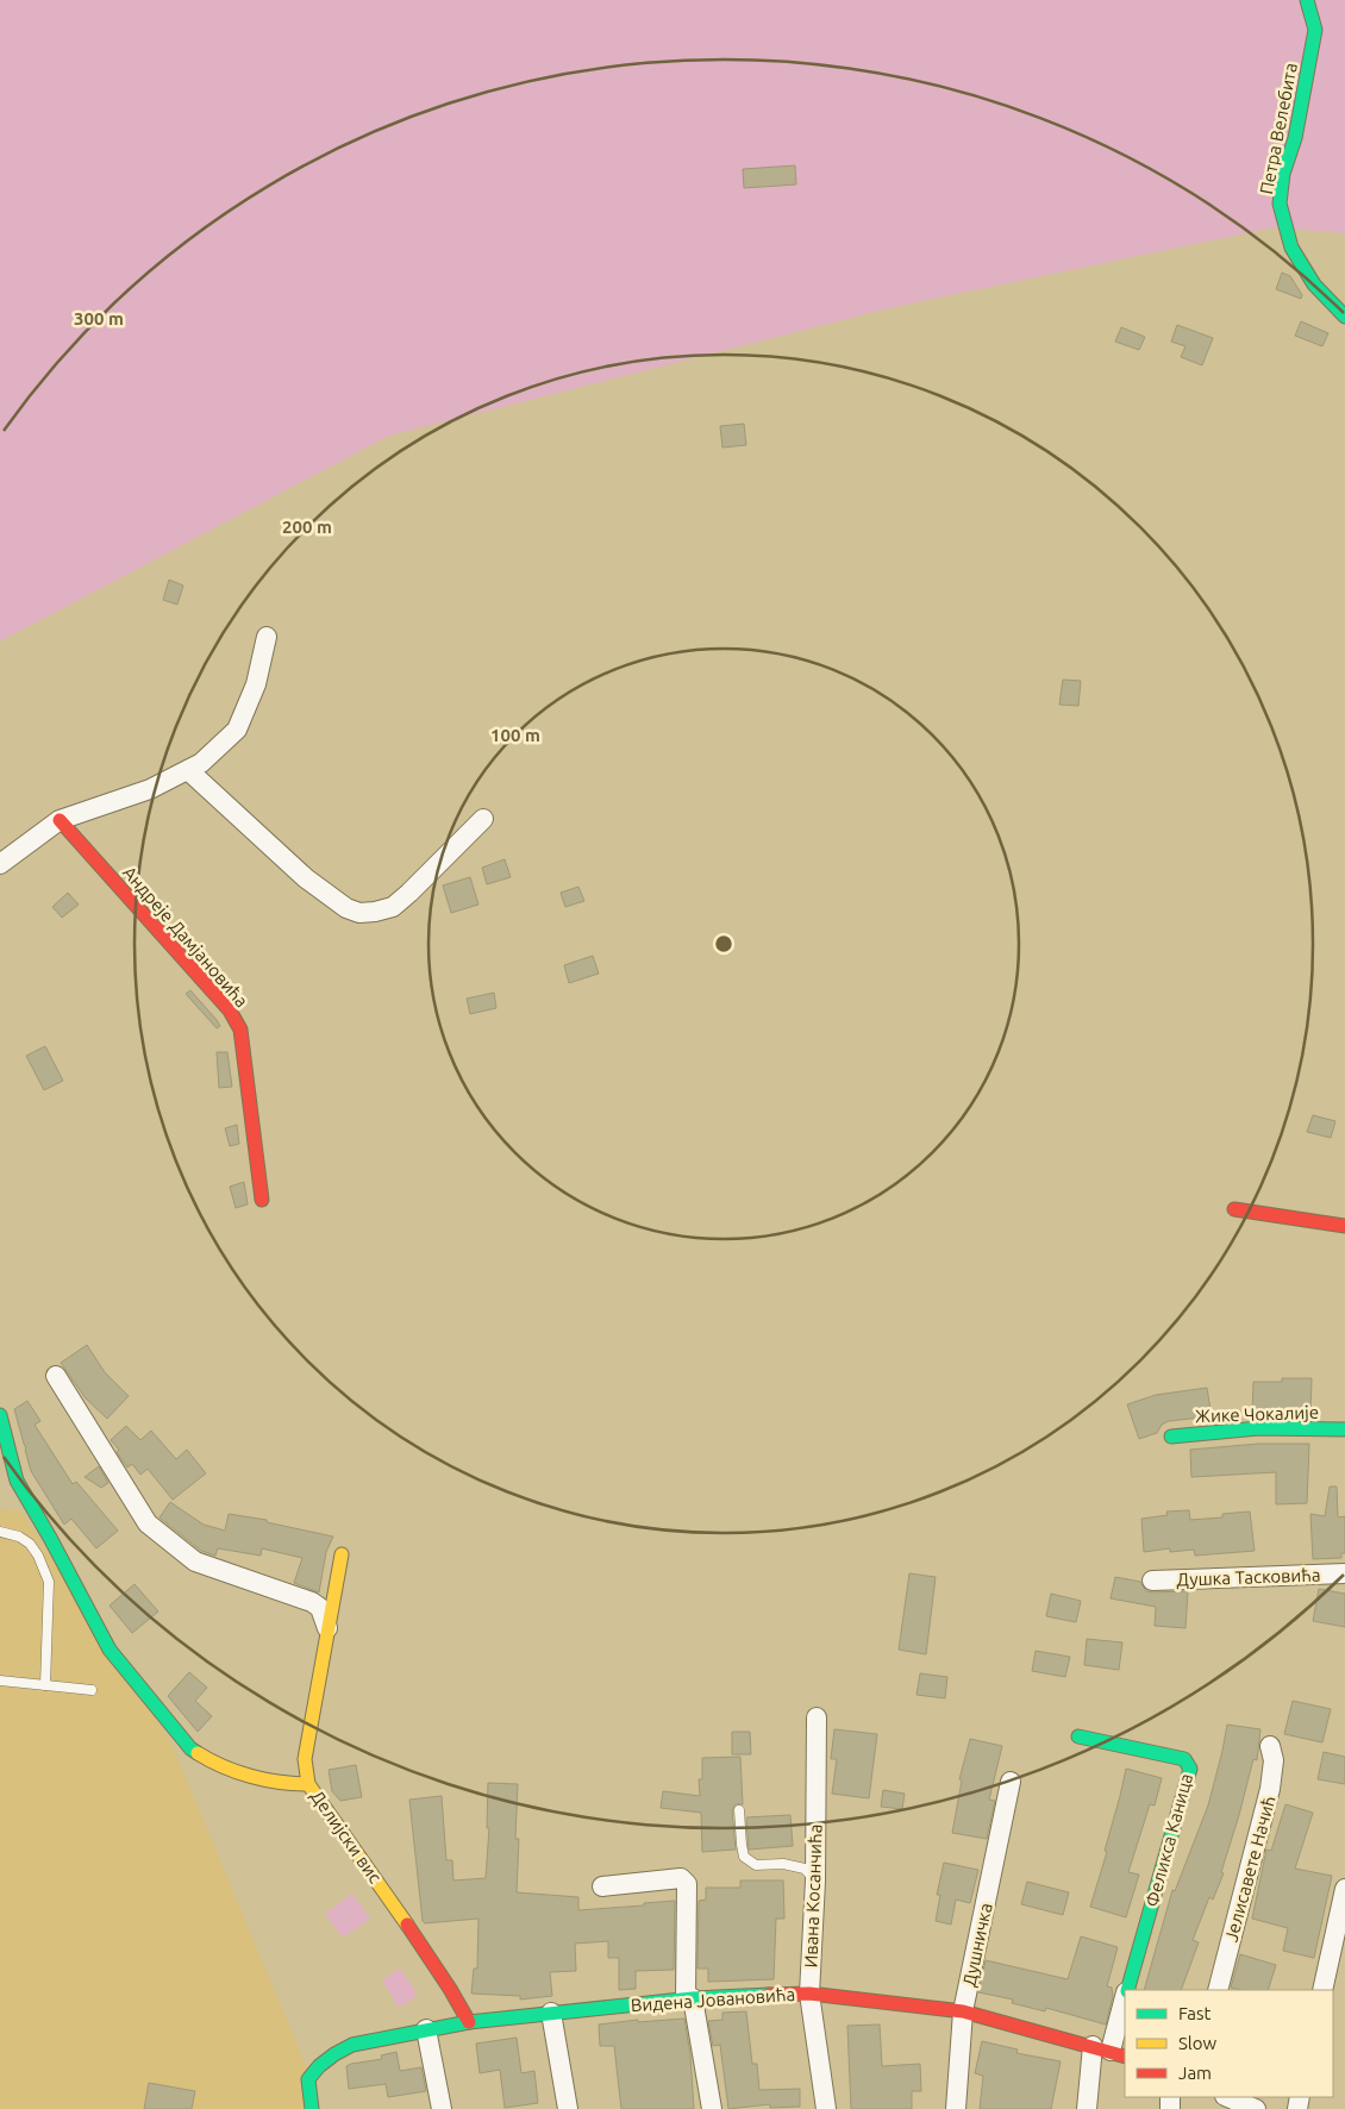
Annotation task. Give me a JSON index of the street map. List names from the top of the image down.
{
  "streets": {
    "street": [
      "Петра Велебита",
      "Андреје Дамјановића",
      "Жике Чокалије",
      "Душка Тасковића",
      "Делијски вис",
      "Феликса Каница",
      "Јелисавете Начић",
      "Ивана Косанчића",
      "Душничка",
      "Видена Јовановића"
    ]
  },
  "crossings": [
    ["Делијски вис", "Видена Јовановића"],
    ["Феликса Каница", "Видена Јовановића"],
    ["Ивана Косанчића", "Видена Јовановића"],
    ["Душничка", "Видена Јовановића"]
  ],
  "legend": ["Fast", "Slow", "Jam"],
  "rings": ["300 m", "200 m", "100 m"]
}
